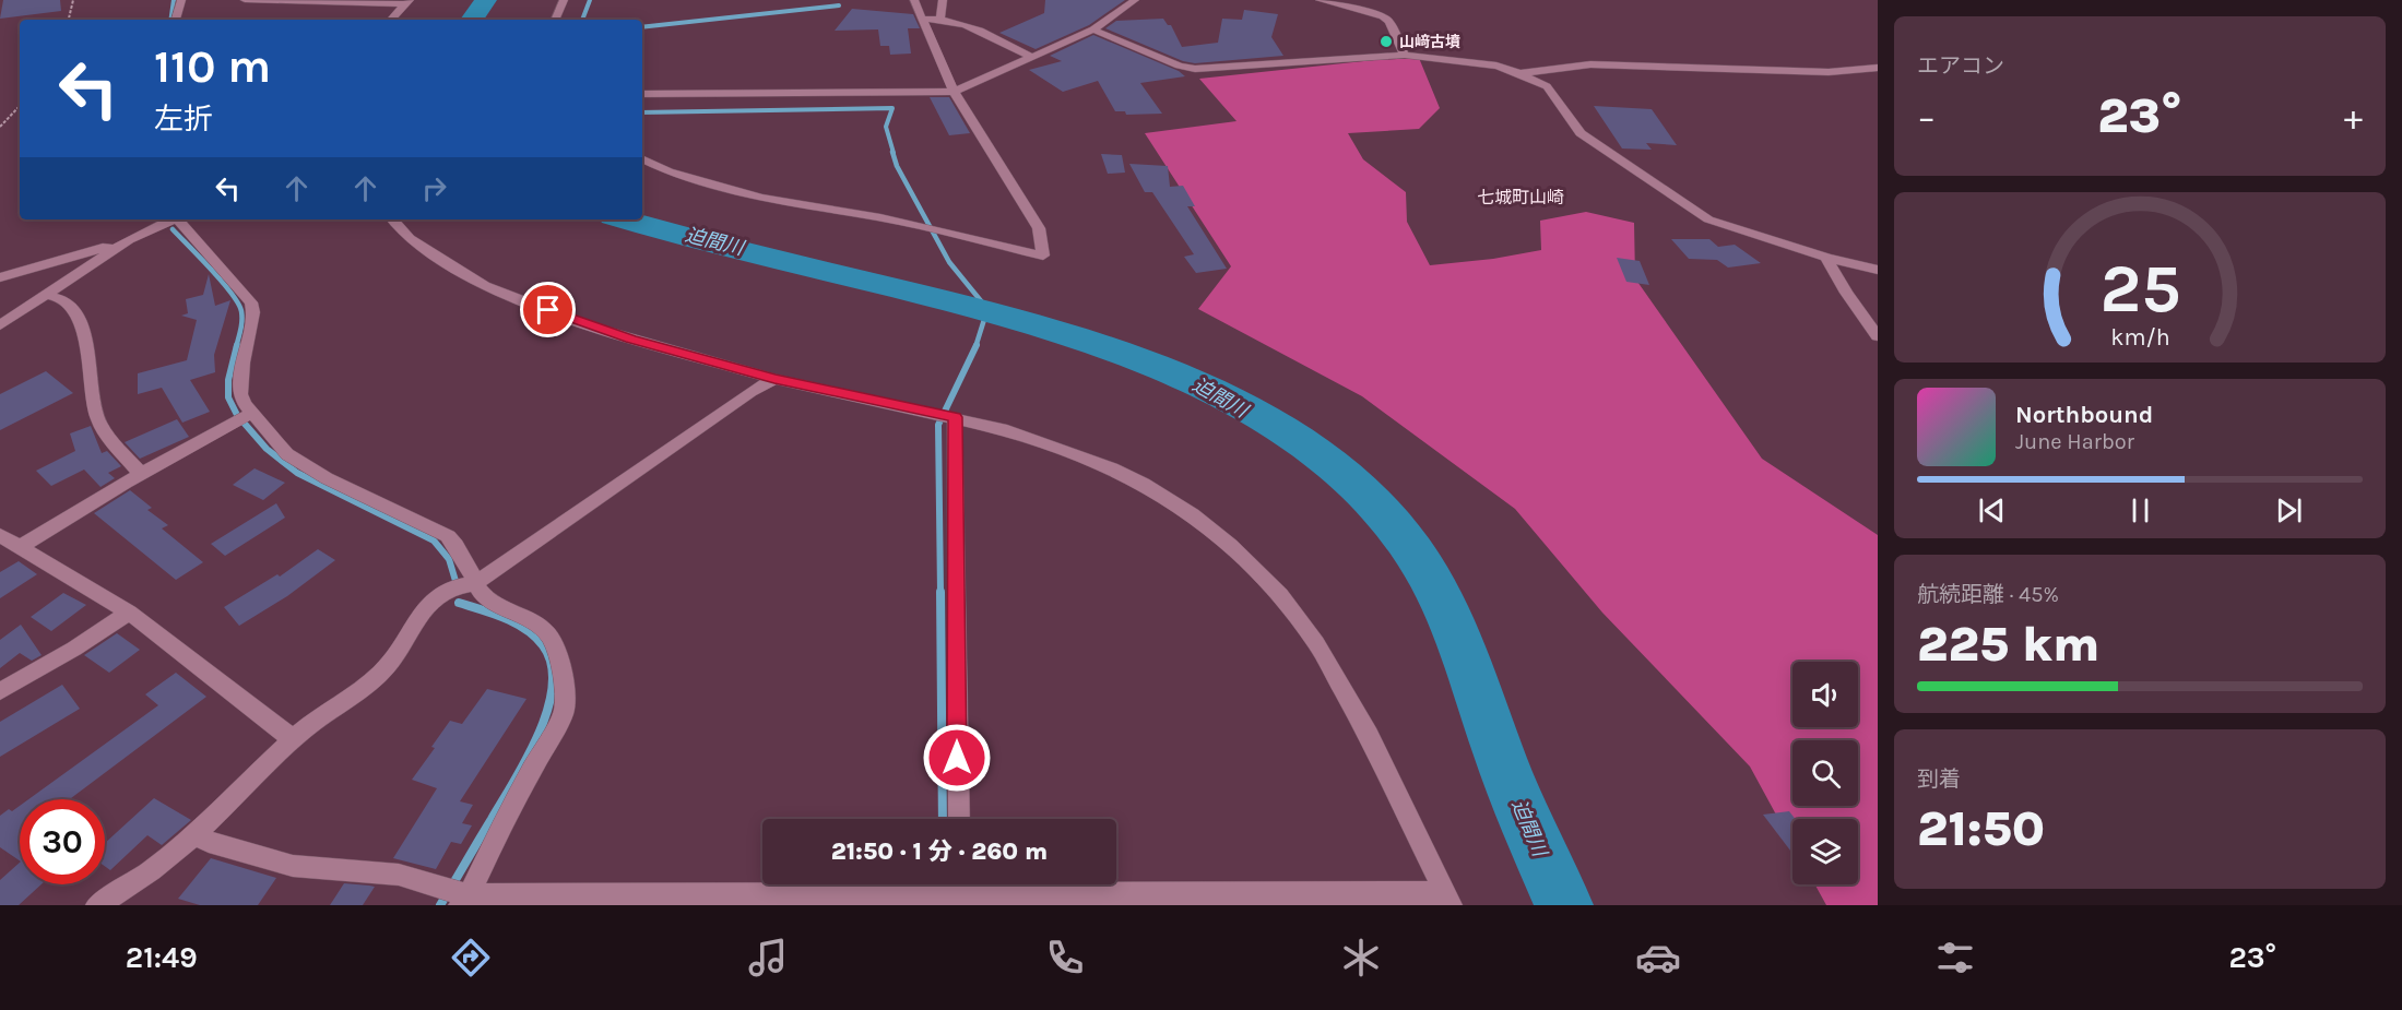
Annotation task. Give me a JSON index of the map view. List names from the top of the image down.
{
  "districts": ["七城町山崎"],
  "water": ["迫間川"],
  "places": ["山﨑古墳"],
  "page": {
    "tile": [
      "エアコン",
      ["航続距離 · 45%", "225 km"],
      ["到着", "21:50"]
    ],
    "turn": ["110 m", "左折"],
    "heat": ["−", "23°", "+"],
    "song": ["Northbound", "June Harbor"],
    "limit": "30",
    "trip": "21:50 · 1 分 · 260 m",
    "tabs": ["21:49", "23°"],
    "gauge": ["25", "km/h"]
  }
}
